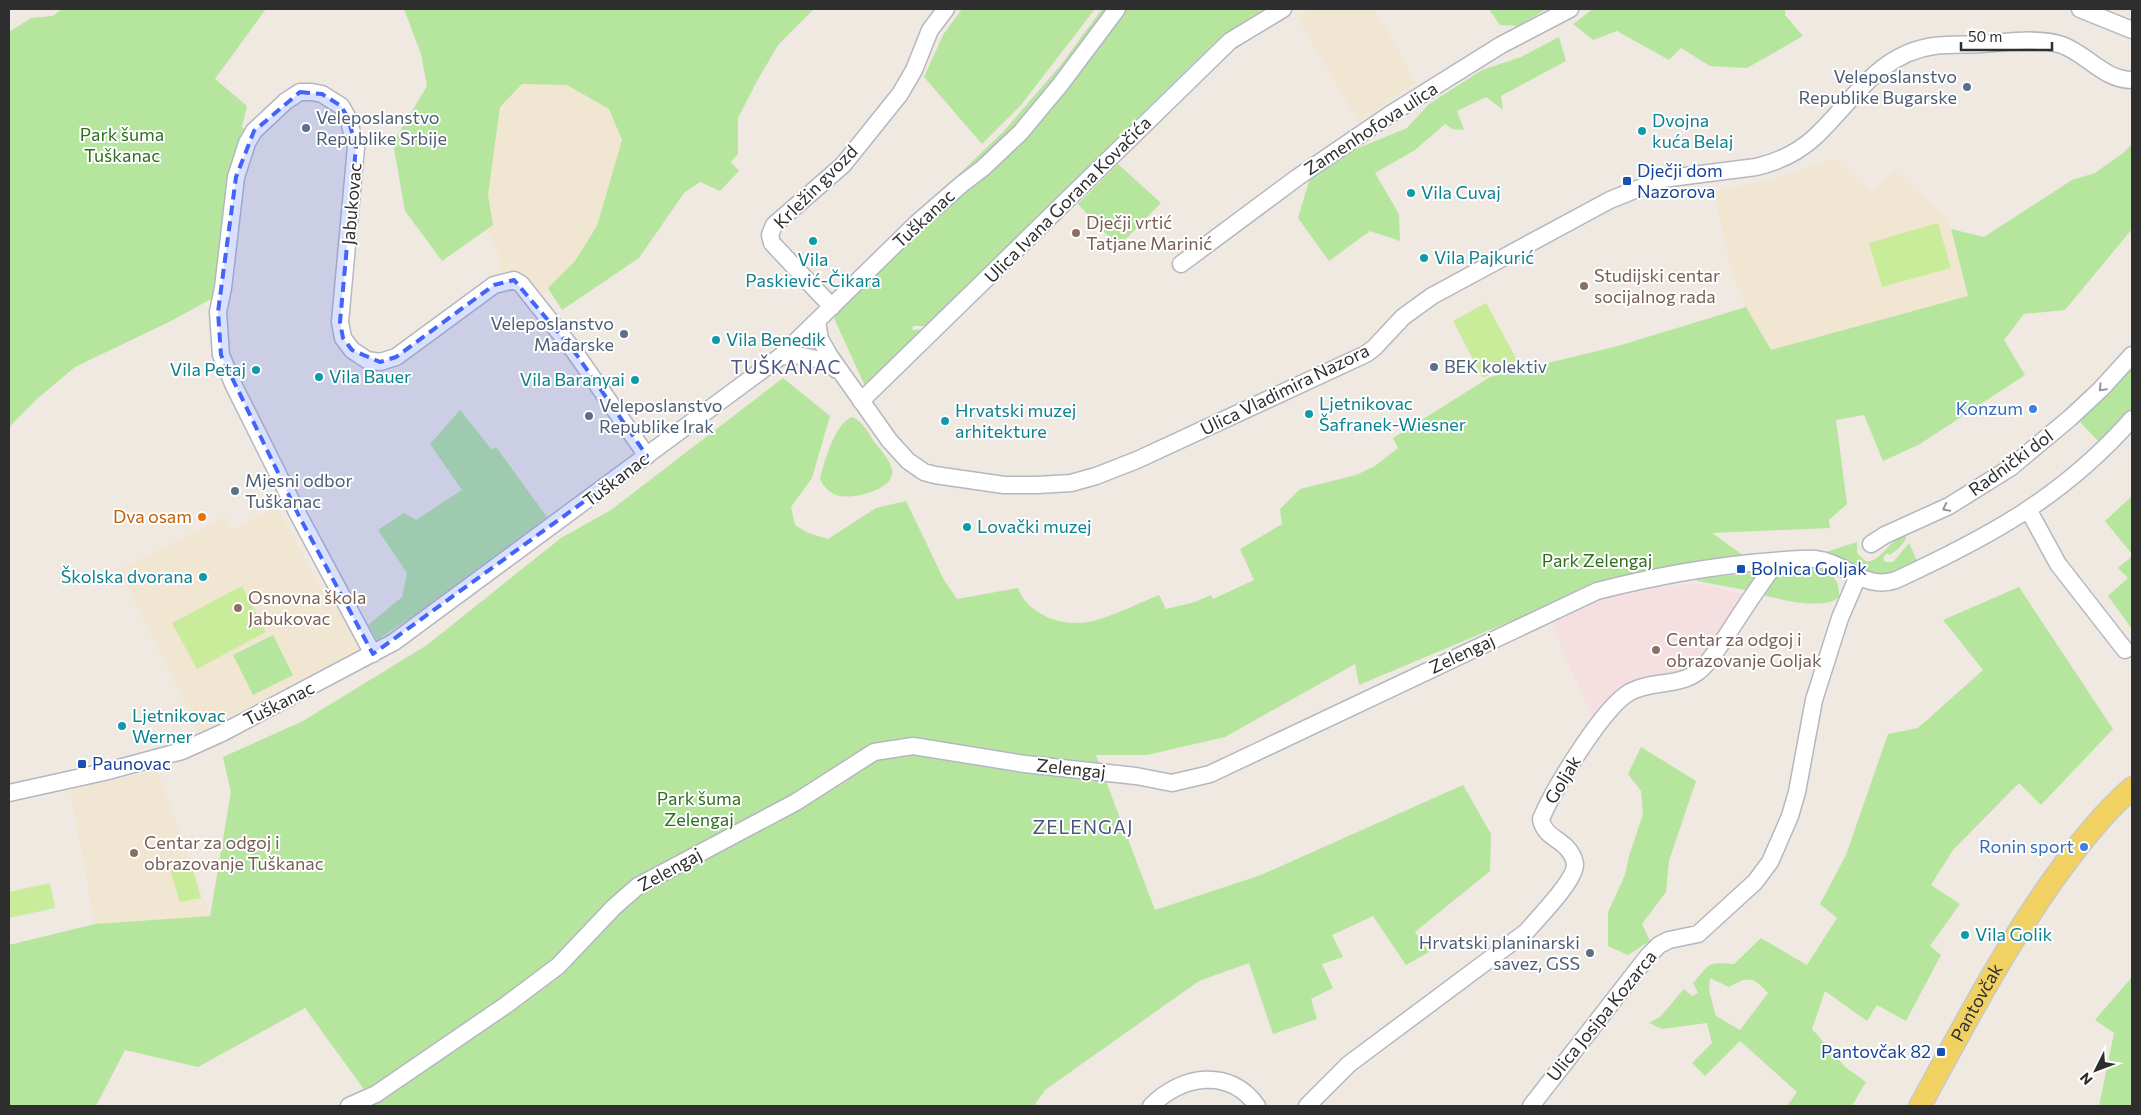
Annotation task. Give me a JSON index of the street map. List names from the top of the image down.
{
  "streets": {
    "main road": ["Pantovčak"],
    "street": [
      "Zamenhofova ulica",
      "Krležin gvozd",
      "Ulica Ivana Gorana Kovačića",
      "Jabukovac",
      "Tuškanac",
      "Ulica Vladimira Nazora",
      "Radnički dol",
      "Zelengaj",
      "Goljak",
      "Ulica Josipa Kozarca"
    ]
  },
  "crossings": [
    ["Krležin gvozd", "Tuškanac"],
    ["Ulica Ivana Gorana Kovačića", "Ulica Vladimira Nazora"],
    ["Jabukovac", "Tuškanac"],
    ["Tuškanac", "Ulica Vladimira Nazora"],
    ["Zelengaj", "Goljak"],
    ["Zelengaj", "Ulica Josipa Kozarca"]
  ],
  "one_way": ["Radnički dol"],
  "districts": ["TUŠKANAC", "ZELENGAJ"],
  "parks": ["Park šuma Tuškanac", "Park Zelengaj", "Park šuma Zelengaj"],
  "places": {
    "other": [
      "Veleposlanstvo Republike Bugarske",
      "Veleposlanstvo Republike Srbije",
      "Dvojna kuća Belaj",
      "Vila Cuvaj",
      "Dječji vrtić Tatjane Marinić",
      "Vila Paskiević-Čikara",
      "Vila Pajkurić",
      "Studijski centar socijalnog rada",
      "Veleposlanstvo Mađarske",
      "Vila Benedik",
      "BEK kolektiv",
      "Vila Petaj",
      "Vila Bauer",
      "Vila Baranyai",
      "Konzum",
      "Ljetnikovac Šafranek-Wiesner",
      "Veleposlanstvo Republike Irak",
      "Hrvatski muzej arhitekture",
      "Mjesni odbor Tuškanac",
      "Dva osam",
      "Lovački muzej",
      "Školska dvorana",
      "Osnovna škola Jabukovac",
      "Centar za odgoj i obrazovanje Goljak",
      "Ljetnikovac Werner",
      "Ronin sport",
      "Centar za odgoj i obrazovanje Tuškanac",
      "Vila Golik",
      "Hrvatski planinarski savez, GSS"
    ],
    "transit": [
      "Dječji dom Nazorova",
      "Bolnica Goljak",
      "Paunovac",
      "Pantovčak 82"
    ]
  },
  "scale_bar": "50 m",
  "north": "bottom left"
}
